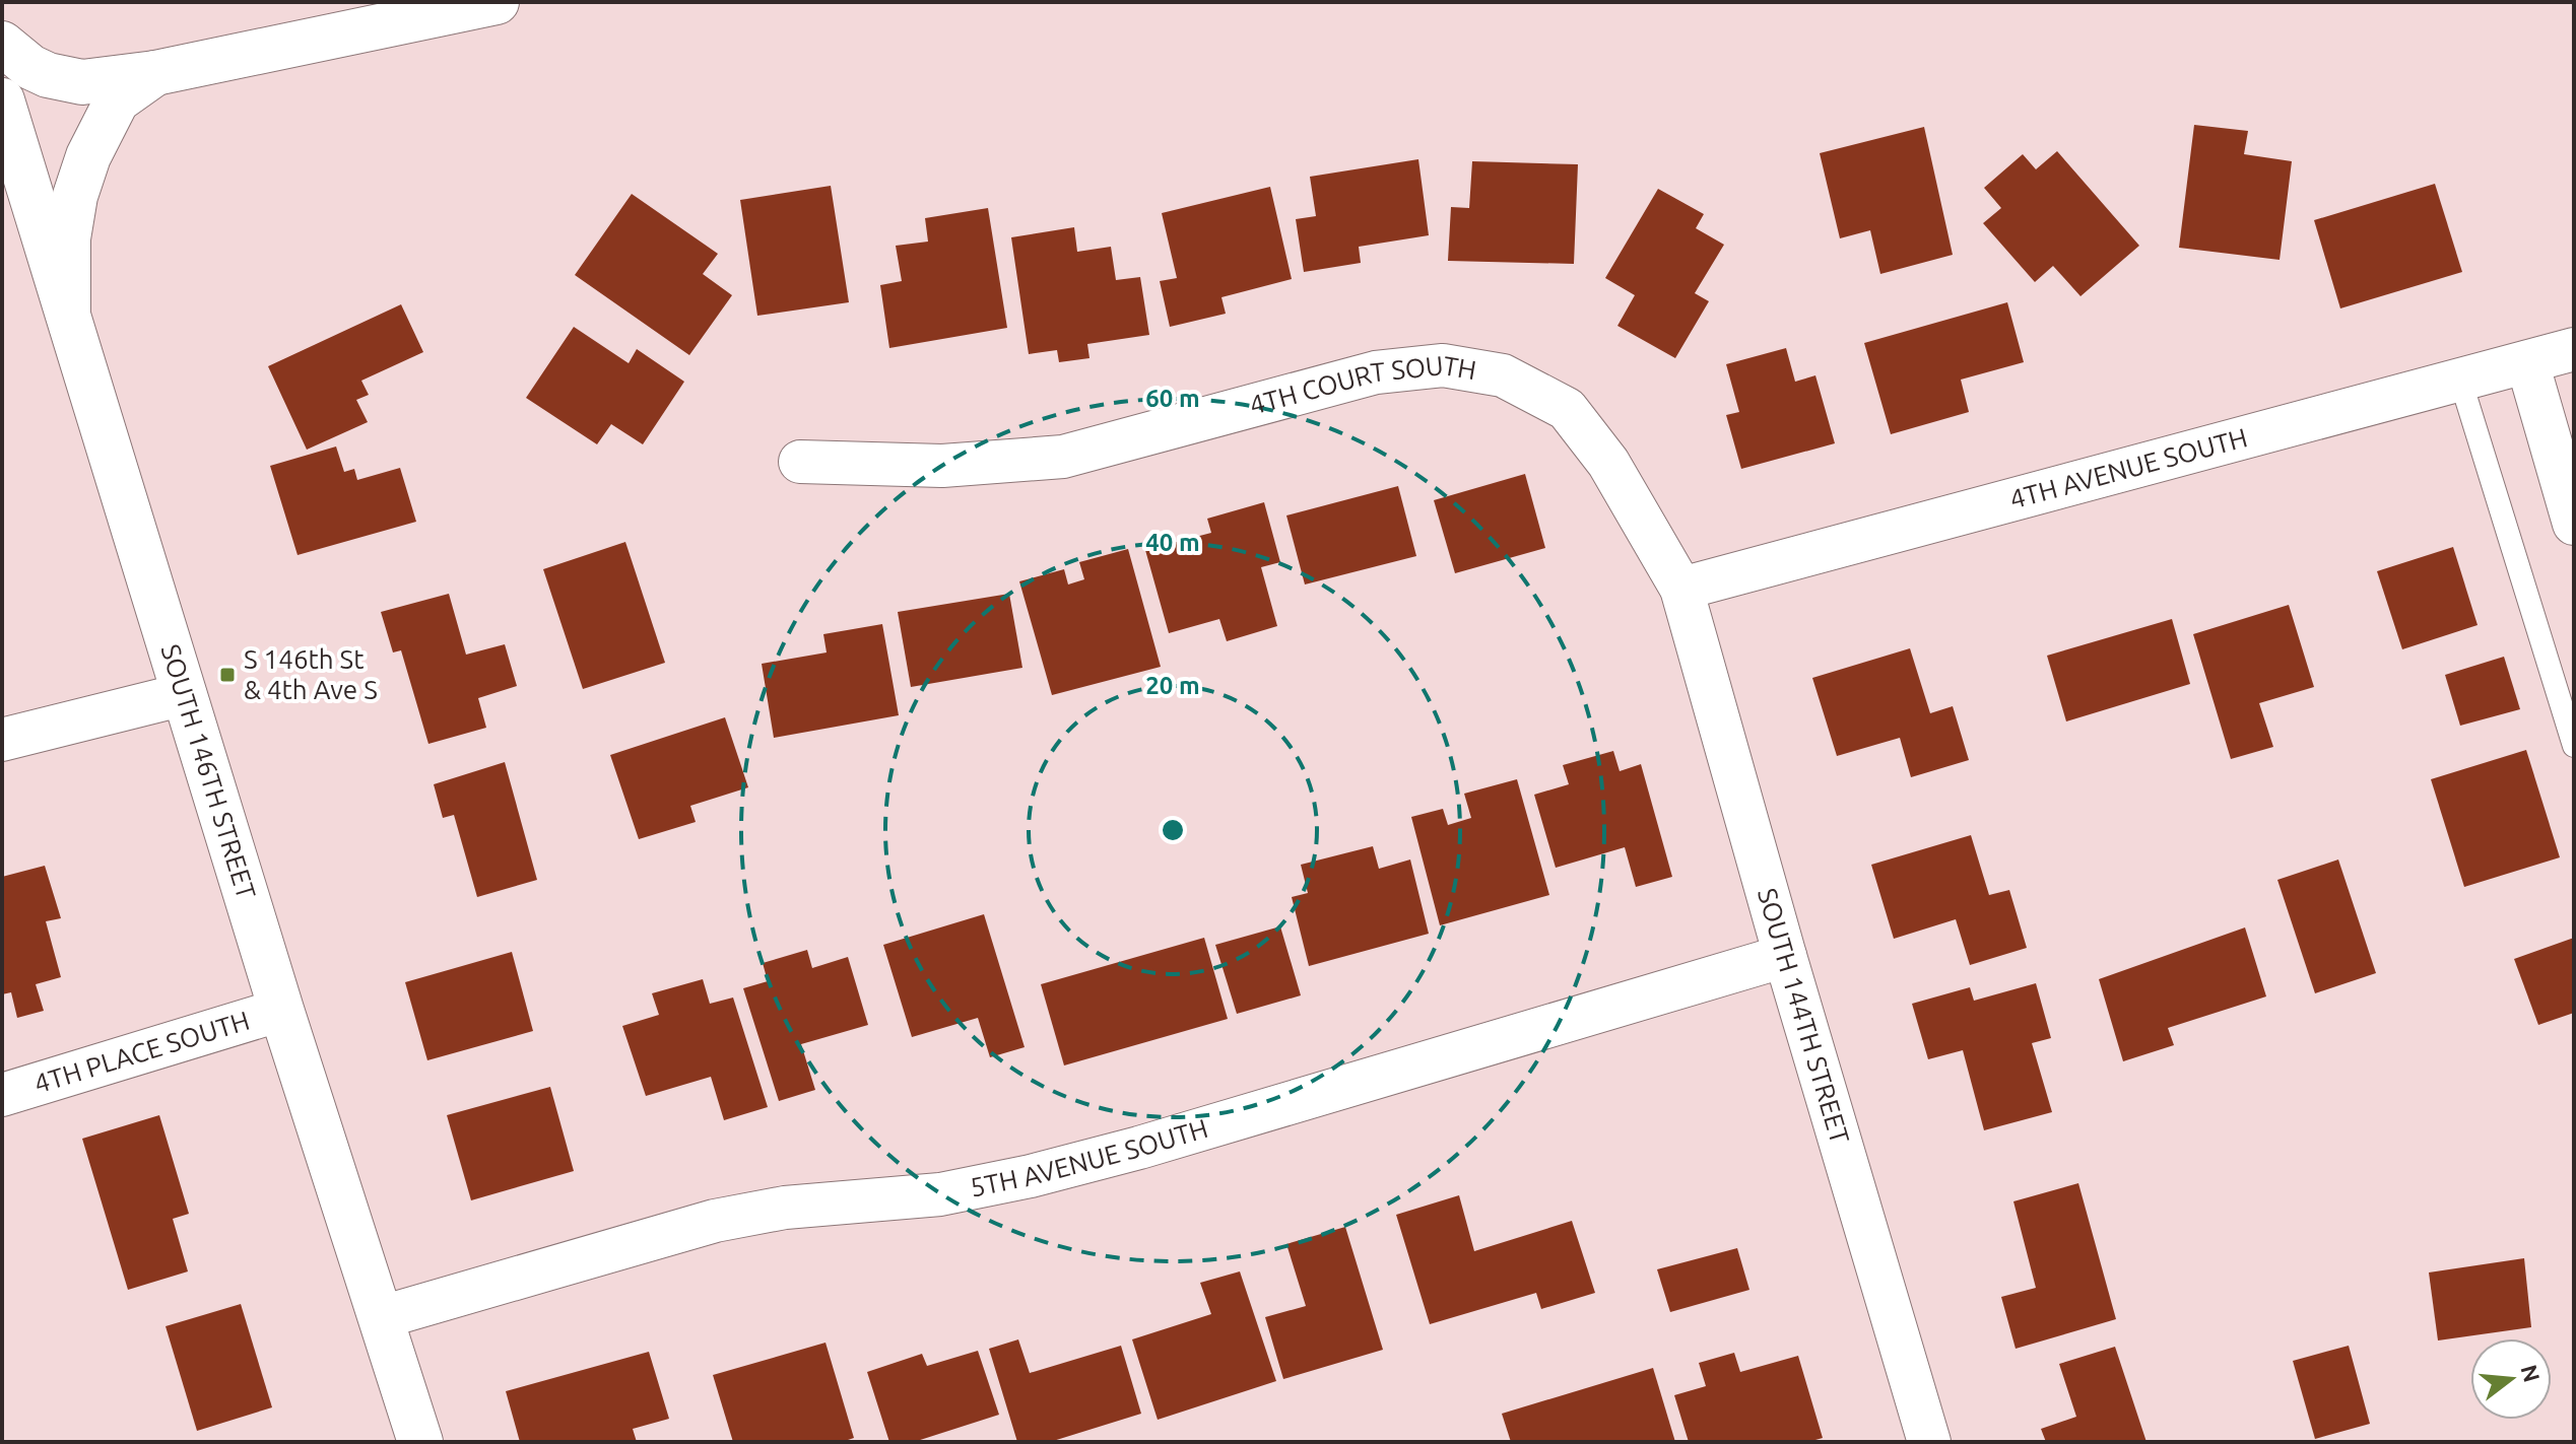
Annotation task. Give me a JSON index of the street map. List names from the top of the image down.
{
  "streets": {
    "main road": ["SOUTH 146TH STREET"],
    "street": [
      "4TH COURT SOUTH",
      "4TH AVENUE SOUTH",
      "SOUTH 144TH STREET",
      "4TH PLACE SOUTH",
      "5TH AVENUE SOUTH"
    ]
  },
  "crossings": [
    ["4TH COURT SOUTH", "4TH AVENUE SOUTH"],
    ["4TH COURT SOUTH", "SOUTH 144TH STREET"],
    ["4TH AVENUE SOUTH", "SOUTH 144TH STREET"],
    ["SOUTH 146TH STREET", "4TH PLACE SOUTH"],
    ["SOUTH 146TH STREET", "5TH AVENUE SOUTH"],
    ["SOUTH 144TH STREET", "5TH AVENUE SOUTH"]
  ],
  "places": {
    "transit": ["S 146th St & 4th Ave S"]
  },
  "north": "right",
  "rings": ["60 m", "40 m", "20 m"]
}
